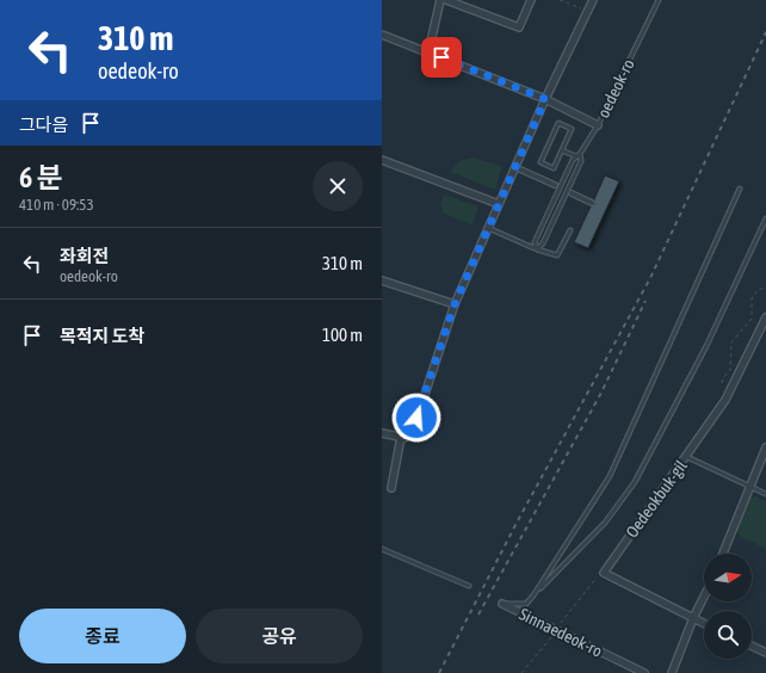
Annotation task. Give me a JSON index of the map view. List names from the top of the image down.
{
  "streets": {
    "street": ["oedeok-ro", "Oedeokbuk-gil", "Sinnaedeok-ro"]
  },
  "north": "right",
  "page": {
    "turn": ["310 m", "oedeok-ro"],
    "then": "그다음",
    "heading": ["6 분", "410 m · 09:53"],
    "list": [
      {
        "name": "좌회전",
        "note": "oedeok-ro",
        "value": "310 m"
      },
      {
        "name": "목적지 도착",
        "value": "100 m"
      }
    ],
    "buttons": ["종료", "공유"]
  }
}
